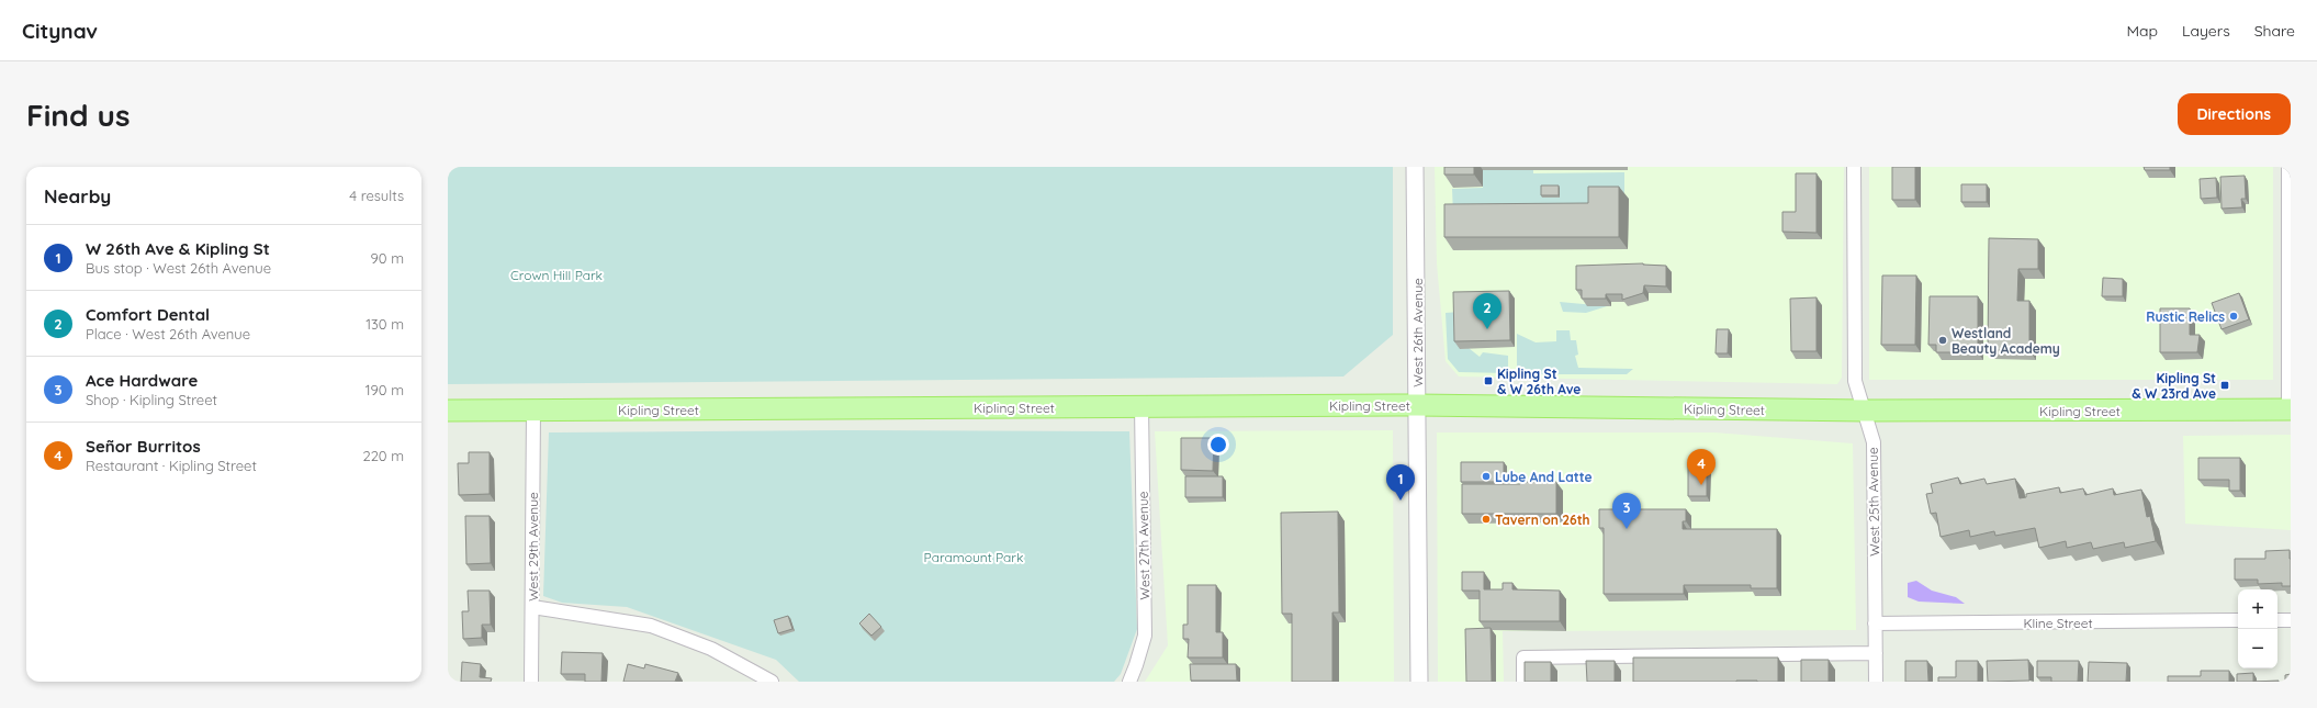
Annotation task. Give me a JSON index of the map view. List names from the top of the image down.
{
  "streets": {
    "main road": ["Kipling Street"],
    "street": [
      "West 26th Avenue",
      "West 25th Avenue",
      "West 27th Avenue",
      "West 29th Avenue",
      "Kline Street"
    ]
  },
  "crossings": [
    ["West 26th Avenue", "Kipling Street"],
    ["Kipling Street", "West 25th Avenue"],
    ["Kipling Street", "West 27th Avenue"],
    ["Kipling Street", "West 29th Avenue"],
    ["West 25th Avenue", "Kline Street"]
  ],
  "parks": ["Crown Hill Park", "Paramount Park"],
  "places": {
    "other": [
      "Rustic Relics",
      "Westland Beauty Academy",
      "Lube And Latte",
      "Tavern on 26th"
    ],
    "transit": ["Kipling St & W 26th Ave", "Kipling St & W 23rd Ave"]
  },
  "page": {
    "header": "Citynav",
    "nav": ["Map", "Layers", "Share"],
    "buttons": "Directions",
    "title": "Find us",
    "heading": ["Nearby", "4 results"],
    "list": [
      {
        "mark": "1",
        "name": "W 26th Ave & Kipling St",
        "note": "Bus stop · West 26th Avenue",
        "value": "90 m"
      },
      {
        "mark": "2",
        "name": "Comfort Dental",
        "note": "Place · West 26th Avenue",
        "value": "130 m"
      },
      {
        "mark": "3",
        "name": "Ace Hardware",
        "note": "Shop · Kipling Street",
        "value": "190 m"
      },
      {
        "mark": "4",
        "name": "Señor Burritos",
        "note": "Restaurant · Kipling Street",
        "value": "220 m"
      }
    ],
    "pins": [
      "2",
      "4",
      "1",
      "3"
    ],
    "map_buttons": ["+", "−"]
  }
}
